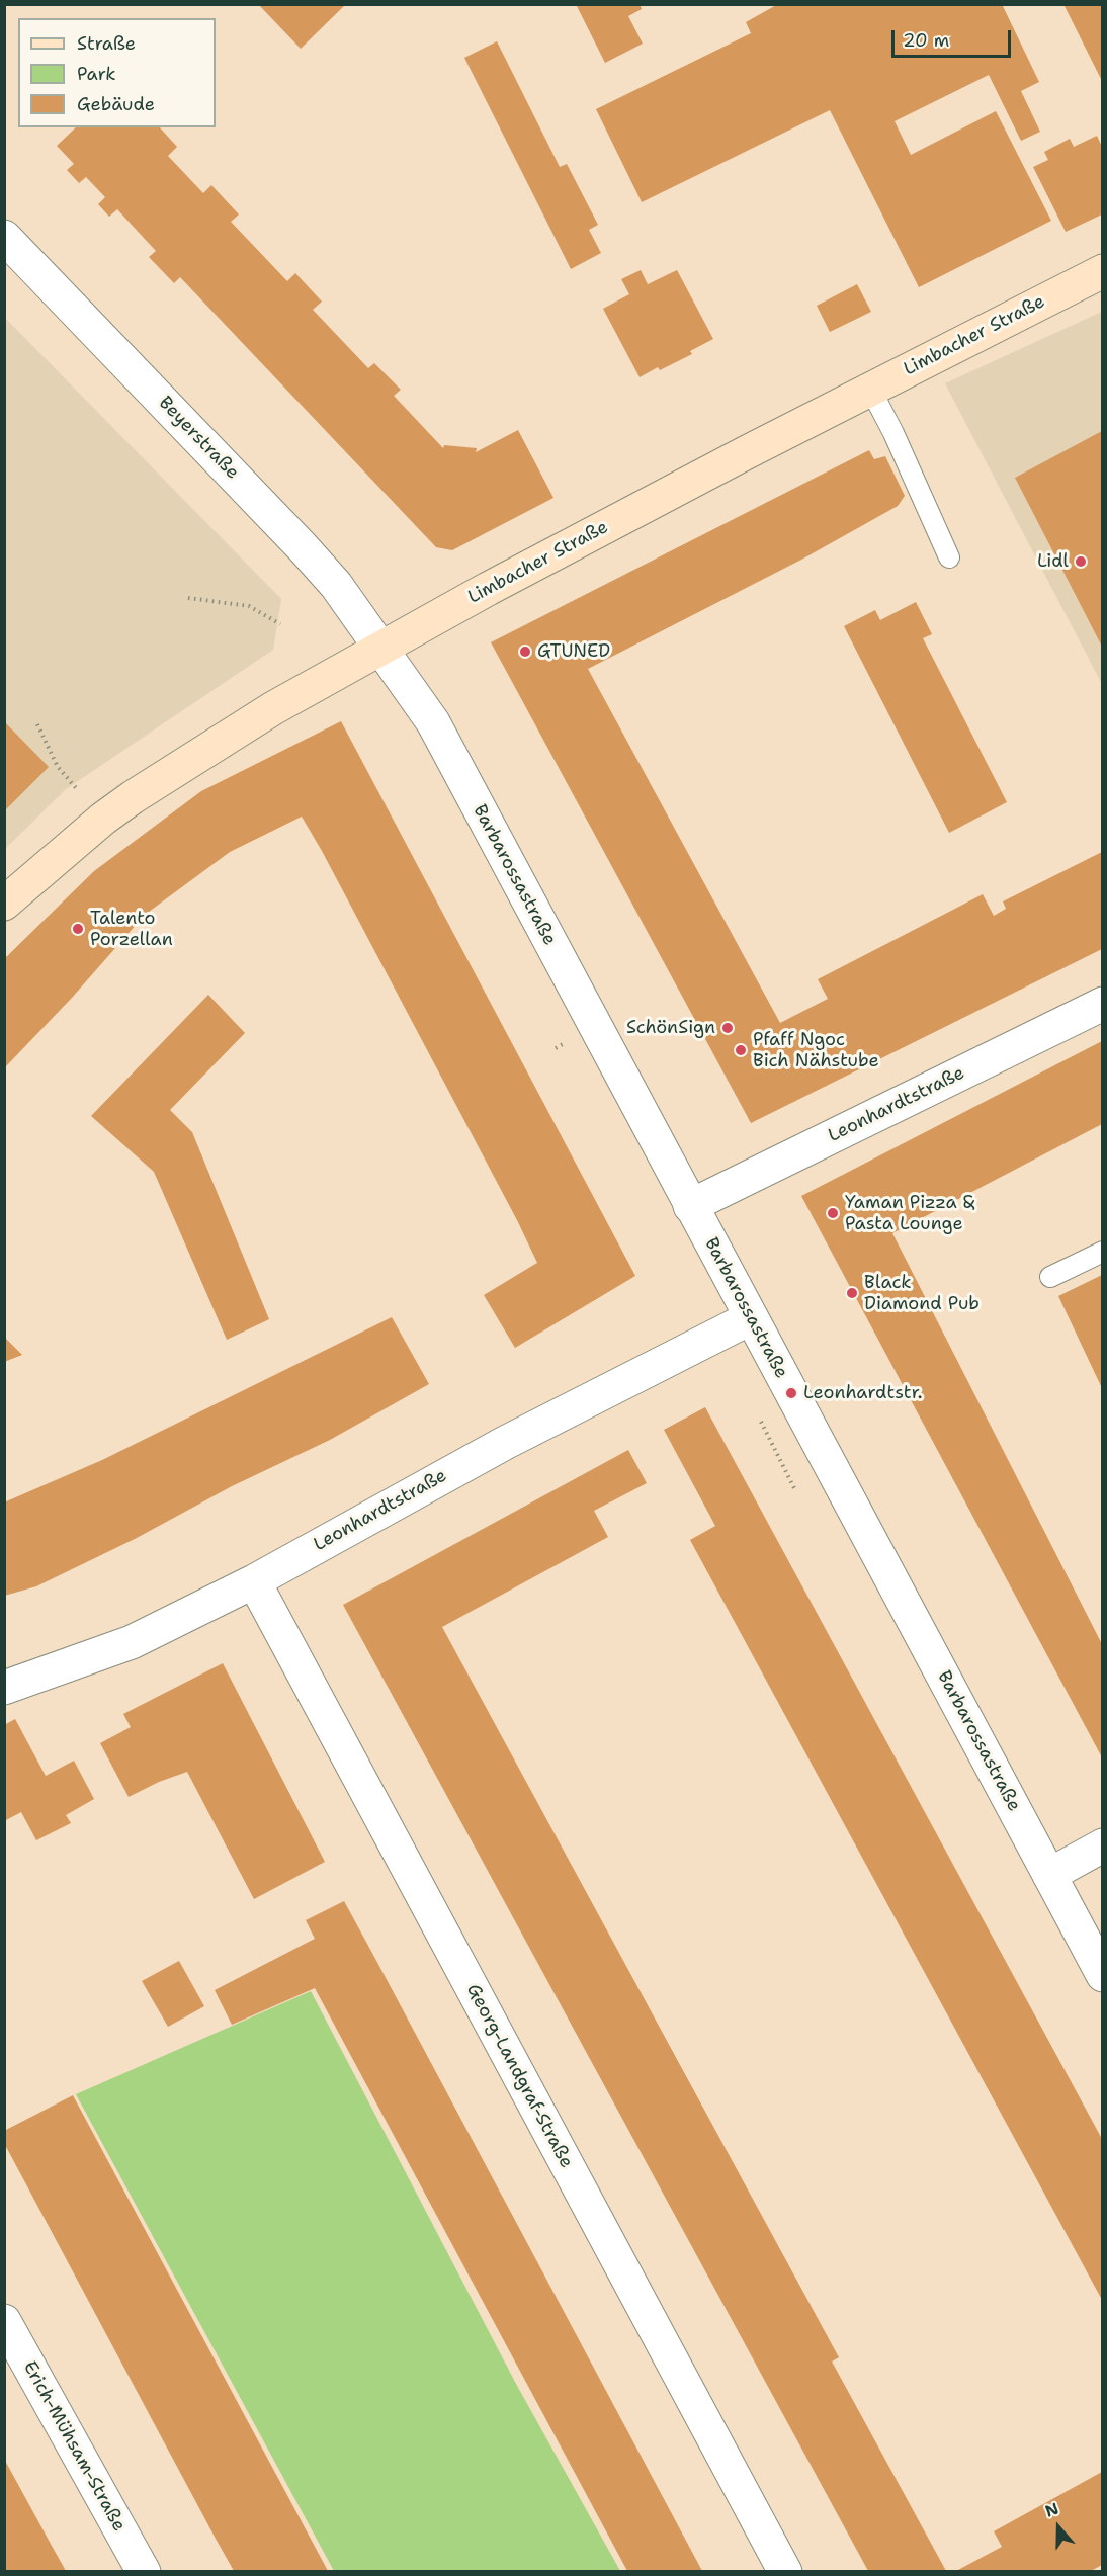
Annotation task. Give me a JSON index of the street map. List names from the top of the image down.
{
  "streets": {
    "main road": ["Limbacher Straße"],
    "street": [
      "Beyerstraße",
      "Barbarossastraße",
      "Leonhardtstraße",
      "Georg-Landgraf-Straße",
      "Erich-Mühsam-Straße"
    ]
  },
  "crossings": [
    ["Limbacher Straße", "Beyerstraße"],
    ["Limbacher Straße", "Barbarossastraße"],
    ["Beyerstraße", "Barbarossastraße"],
    ["Barbarossastraße", "Leonhardtstraße"],
    ["Leonhardtstraße", "Georg-Landgraf-Straße"]
  ],
  "places": [
    "Lidl",
    "GTUNED",
    "Talento Porzellan",
    "SchönSign",
    "Pfaff Ngoc Bich Nähstube",
    "Yaman Pizza & Pasta Lounge",
    "Black Diamond Pub",
    "Leonhardtstr."
  ],
  "legend": ["Straße", "Park", "Gebäude"],
  "scale_bar": "20 m",
  "north": "top"
}
